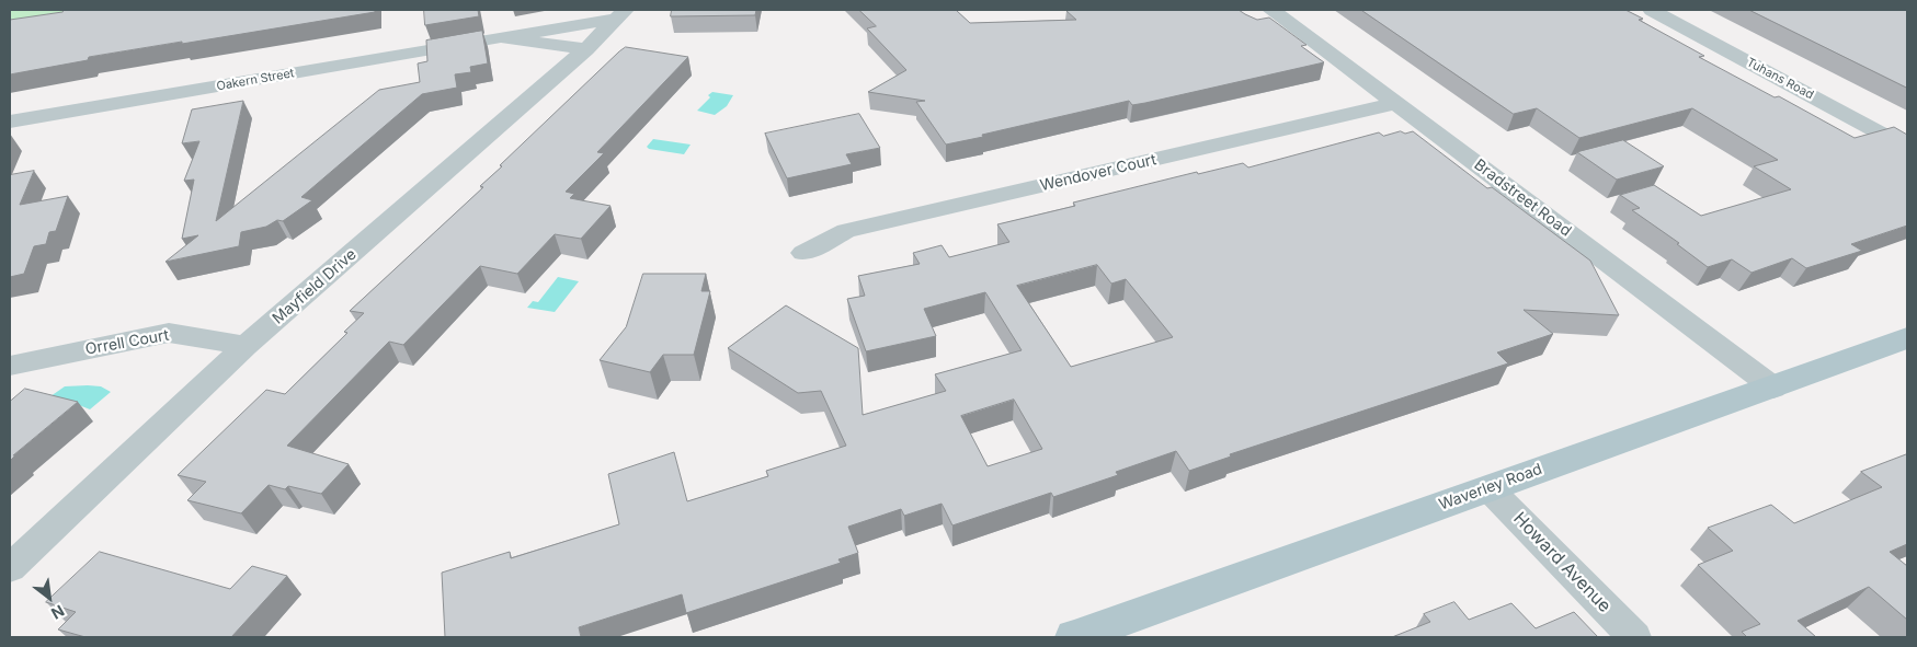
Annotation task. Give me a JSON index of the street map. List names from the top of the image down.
{
  "streets": {
    "main road": ["Waverley Road"],
    "street": [
      "Tuhans Road",
      "Oakern Street",
      "Wendover Court",
      "Bradstreet Road",
      "Mayfield Drive",
      "Orrell Court",
      "Howard Avenue"
    ]
  },
  "crossings": [
    ["Oakern Street", "Mayfield Drive"],
    ["Wendover Court", "Bradstreet Road"],
    ["Bradstreet Road", "Waverley Road"],
    ["Mayfield Drive", "Orrell Court"],
    ["Waverley Road", "Howard Avenue"]
  ],
  "north": "bottom right"
}
